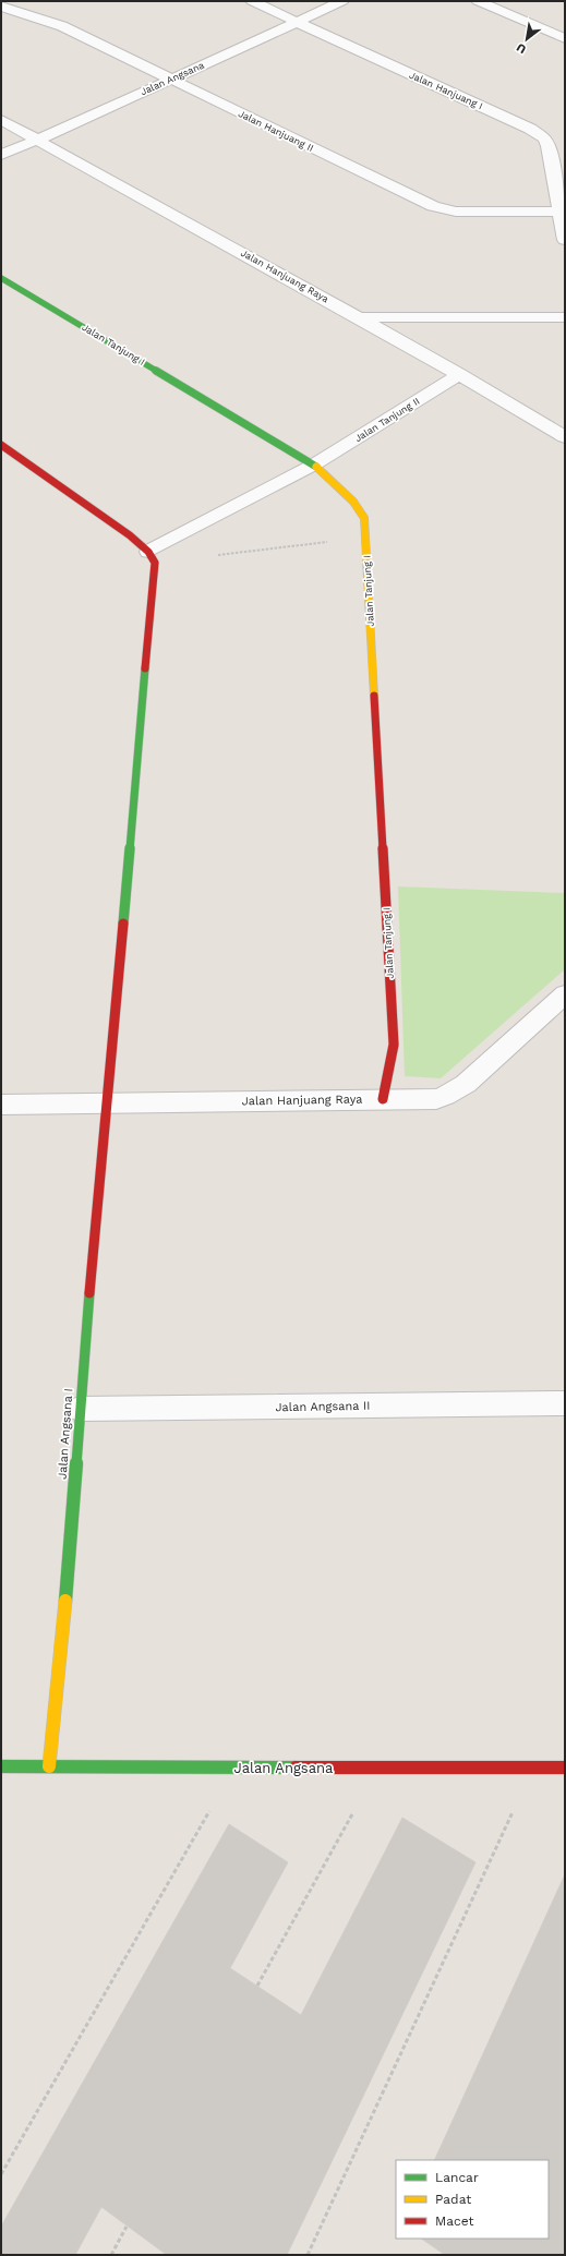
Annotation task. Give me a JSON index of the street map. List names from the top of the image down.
{
  "streets": {
    "street": [
      "Jalan Angsana",
      "Jalan Hanjuang I",
      "Jalan Hanjuang II",
      "Jalan Hanjuang Raya",
      "Jalan Tanjung I",
      "Jalan Tanjung II",
      "Jalan Angsana II",
      "Jalan Angsana I"
    ]
  },
  "crossings": [
    ["Jalan Angsana", "Jalan Hanjuang I"],
    ["Jalan Angsana", "Jalan Hanjuang II"],
    ["Jalan Angsana", "Jalan Hanjuang Raya"],
    ["Jalan Angsana", "Jalan Angsana I"],
    ["Jalan Hanjuang I", "Jalan Hanjuang II"],
    ["Jalan Hanjuang Raya", "Jalan Tanjung I"],
    ["Jalan Hanjuang Raya", "Jalan Tanjung II"],
    ["Jalan Hanjuang Raya", "Jalan Angsana I"],
    ["Jalan Tanjung I", "Jalan Tanjung II"],
    ["Jalan Tanjung II", "Jalan Angsana I"],
    ["Jalan Angsana II", "Jalan Angsana I"]
  ],
  "legend": ["Lancar", "Padat", "Macet"],
  "north": "bottom left"
}
